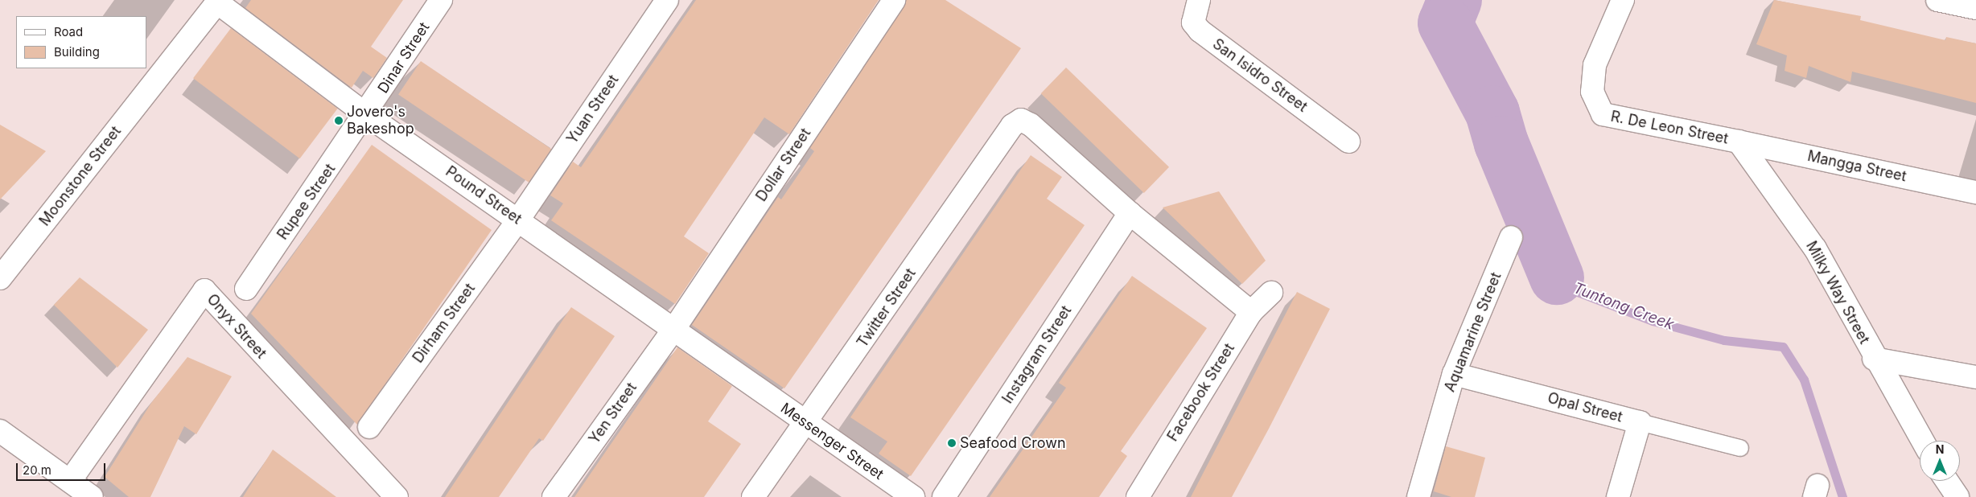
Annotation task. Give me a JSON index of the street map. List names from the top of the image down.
{
  "streets": {
    "street": [
      "Dinar Street",
      "San Isidro Street",
      "Yuan Street",
      "R. De Leon Street",
      "Dollar Street",
      "Mangga Street",
      "Moonstone Street",
      "Pound Street",
      "Rupee Street",
      "Milky Way Street",
      "Twitter Street",
      "Dirham Street",
      "Onyx Street",
      "Aquamarine Street",
      "Instagram Street",
      "Facebook Street",
      "Opal Street",
      "Yen Street",
      "Messenger Street"
    ]
  },
  "crossings": [
    ["Dinar Street", "Pound Street"],
    ["Dinar Street", "Rupee Street"],
    ["Yuan Street", "Pound Street"],
    ["Yuan Street", "Dirham Street"],
    ["R. De Leon Street", "Mangga Street"],
    ["R. De Leon Street", "Milky Way Street"],
    ["Dollar Street", "Pound Street"],
    ["Dollar Street", "Yen Street"],
    ["Mangga Street", "Milky Way Street"],
    ["Moonstone Street", "Pound Street"],
    ["Pound Street", "Rupee Street"],
    ["Pound Street", "Dirham Street"],
    ["Pound Street", "Yen Street"],
    ["Pound Street", "Messenger Street"],
    ["Twitter Street", "Instagram Street"],
    ["Twitter Street", "Messenger Street"],
    ["Aquamarine Street", "Opal Street"]
  ],
  "water": ["Tuntong Creek"],
  "places": ["Jovero's Bakeshop", "Seafood Crown"],
  "legend": ["Road", "Building"],
  "scale_bar": "20 m",
  "north": "top"
}
